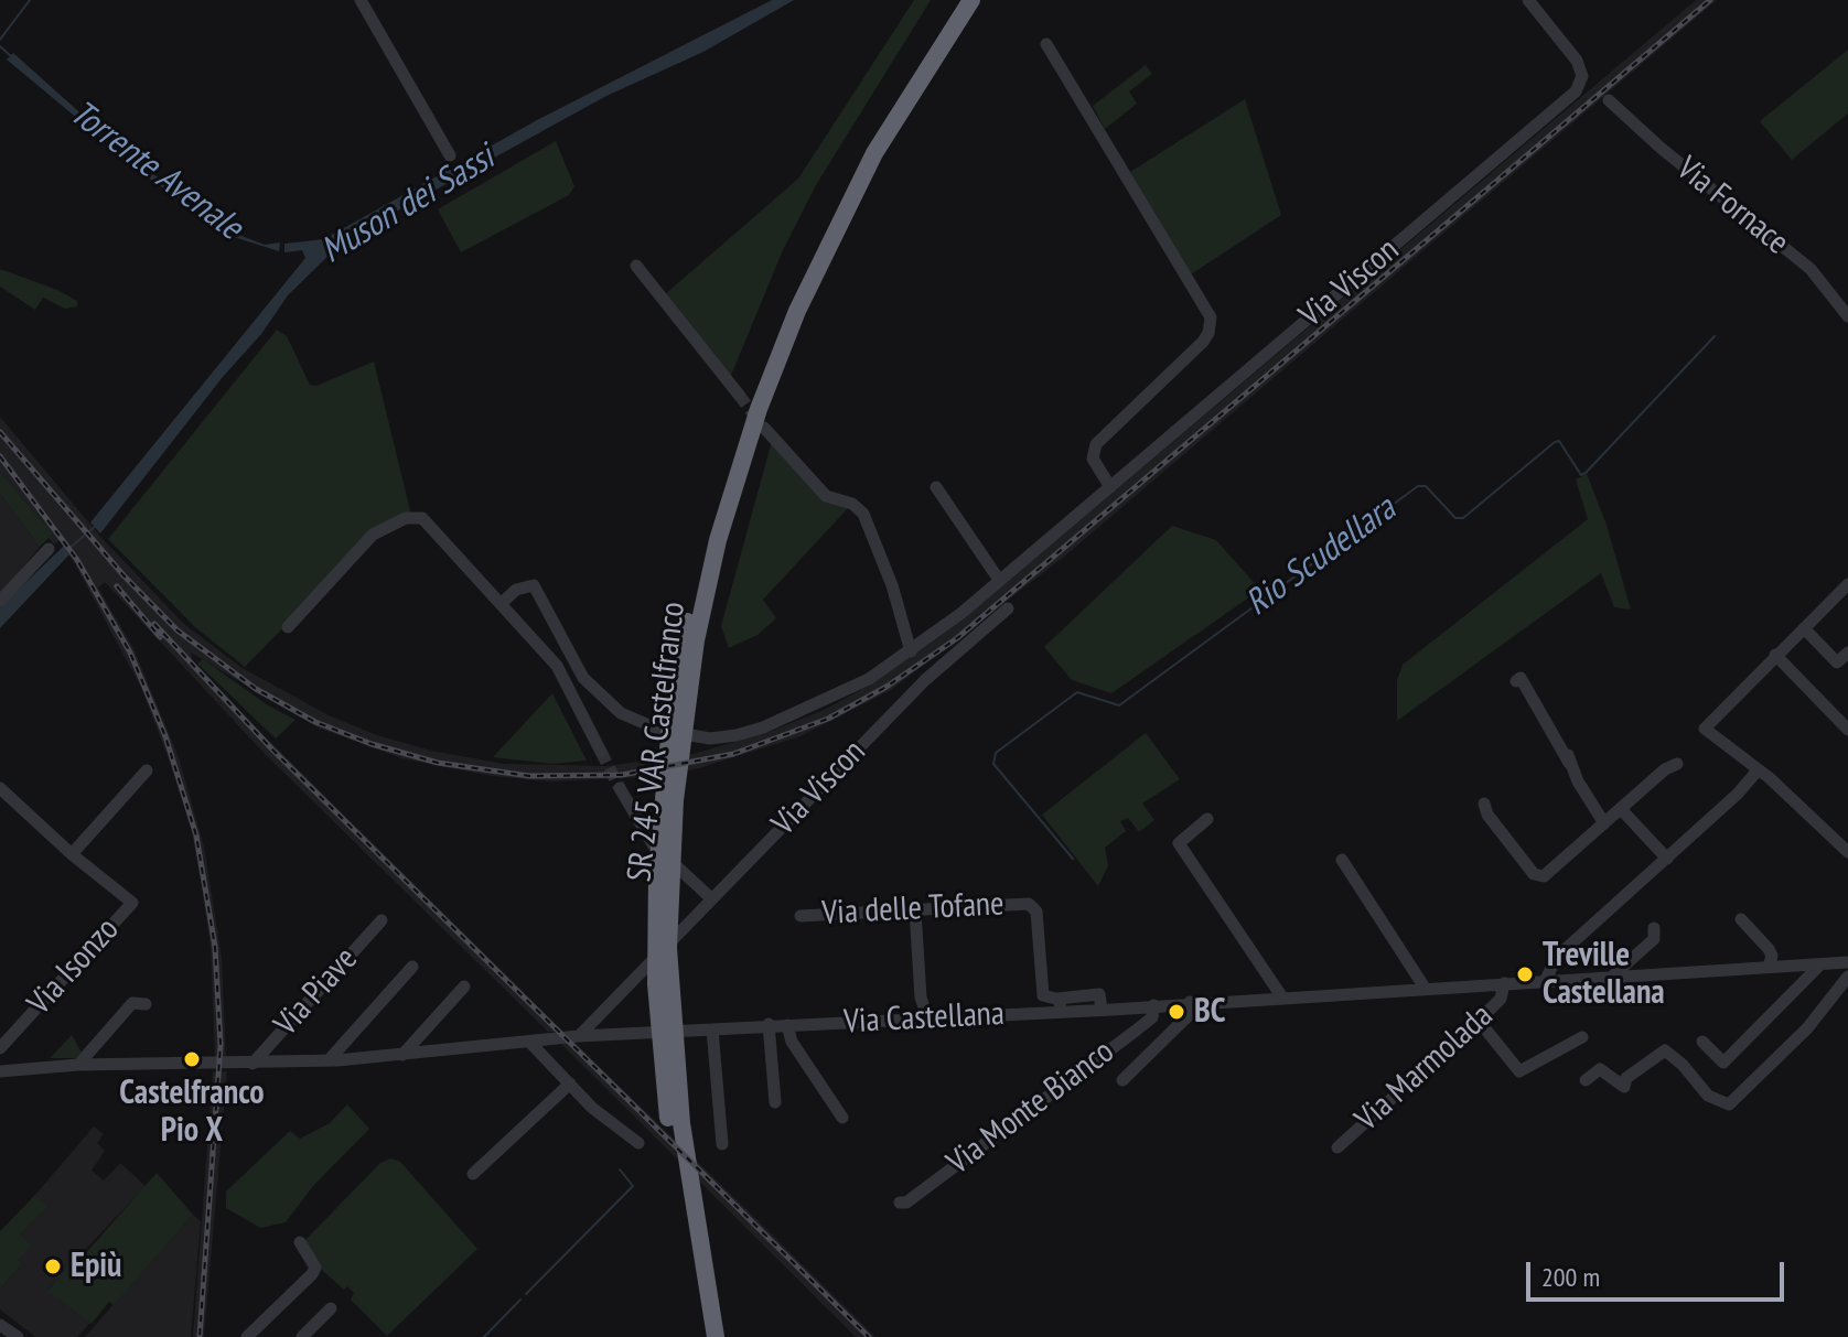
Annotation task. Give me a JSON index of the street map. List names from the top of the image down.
{
  "streets": {
    "highway": ["SR 245 VAR Castelfranco"],
    "street": [
      "Via Fornace",
      "Via Viscon",
      "Via delle Tofane",
      "Via Isonzo",
      "Via Piave",
      "Via Castellana",
      "Via Marmolada",
      "Via Monte Bianco"
    ]
  },
  "crossings": [
    ["Via Viscon", "Via Piave"],
    ["Via Viscon", "Via Castellana"],
    ["Via delle Tofane", "Via Castellana"],
    ["Via Piave", "Via Castellana"],
    ["Via Castellana", "Via Marmolada"],
    ["Via Castellana", "Via Monte Bianco"]
  ],
  "water": ["Torrente Avenale", "Muson dei Sassi", "Rio Scudellara"],
  "places": [
    "Treville Castellana",
    "BC",
    "Castelfranco Pio X",
    "Epiù"
  ],
  "scale_bar": "200 m"
}
